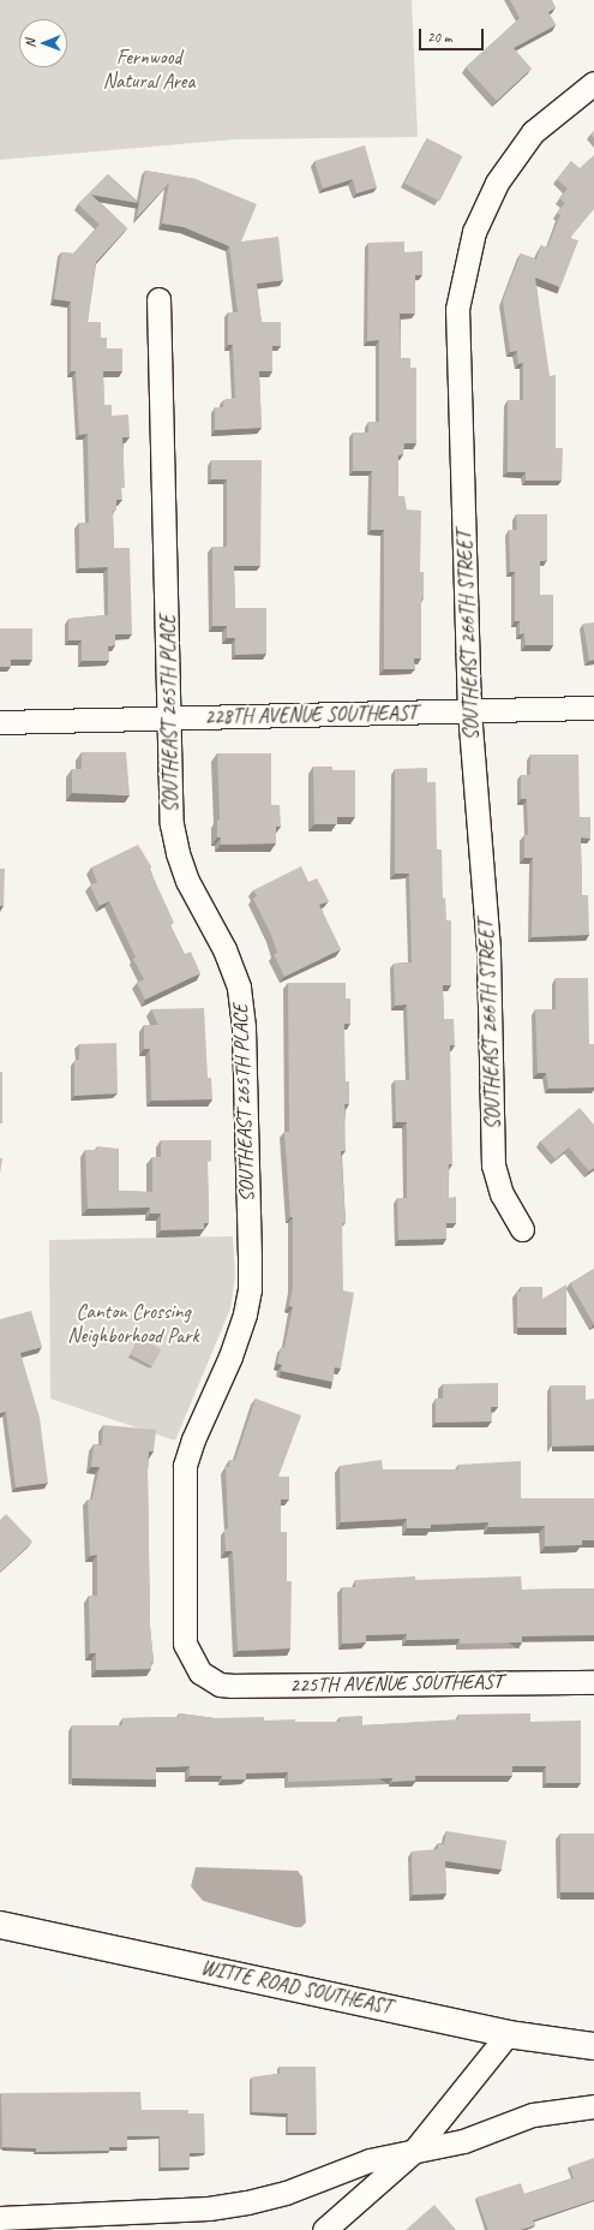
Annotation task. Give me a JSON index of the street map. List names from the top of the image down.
{
  "streets": {
    "street": [
      "SOUTHEAST 266TH STREET",
      "SOUTHEAST 265TH PLACE",
      "228TH AVENUE SOUTHEAST",
      "225TH AVENUE SOUTHEAST",
      "WITTE ROAD SOUTHEAST"
    ]
  },
  "crossings": [
    ["SOUTHEAST 266TH STREET", "228TH AVENUE SOUTHEAST"],
    ["SOUTHEAST 265TH PLACE", "228TH AVENUE SOUTHEAST"],
    ["SOUTHEAST 265TH PLACE", "225TH AVENUE SOUTHEAST"]
  ],
  "parks": ["Fernwood Natural Area", "Canton Crossing Neighborhood Park"],
  "scale_bar": "20 m",
  "north": "left"
}
